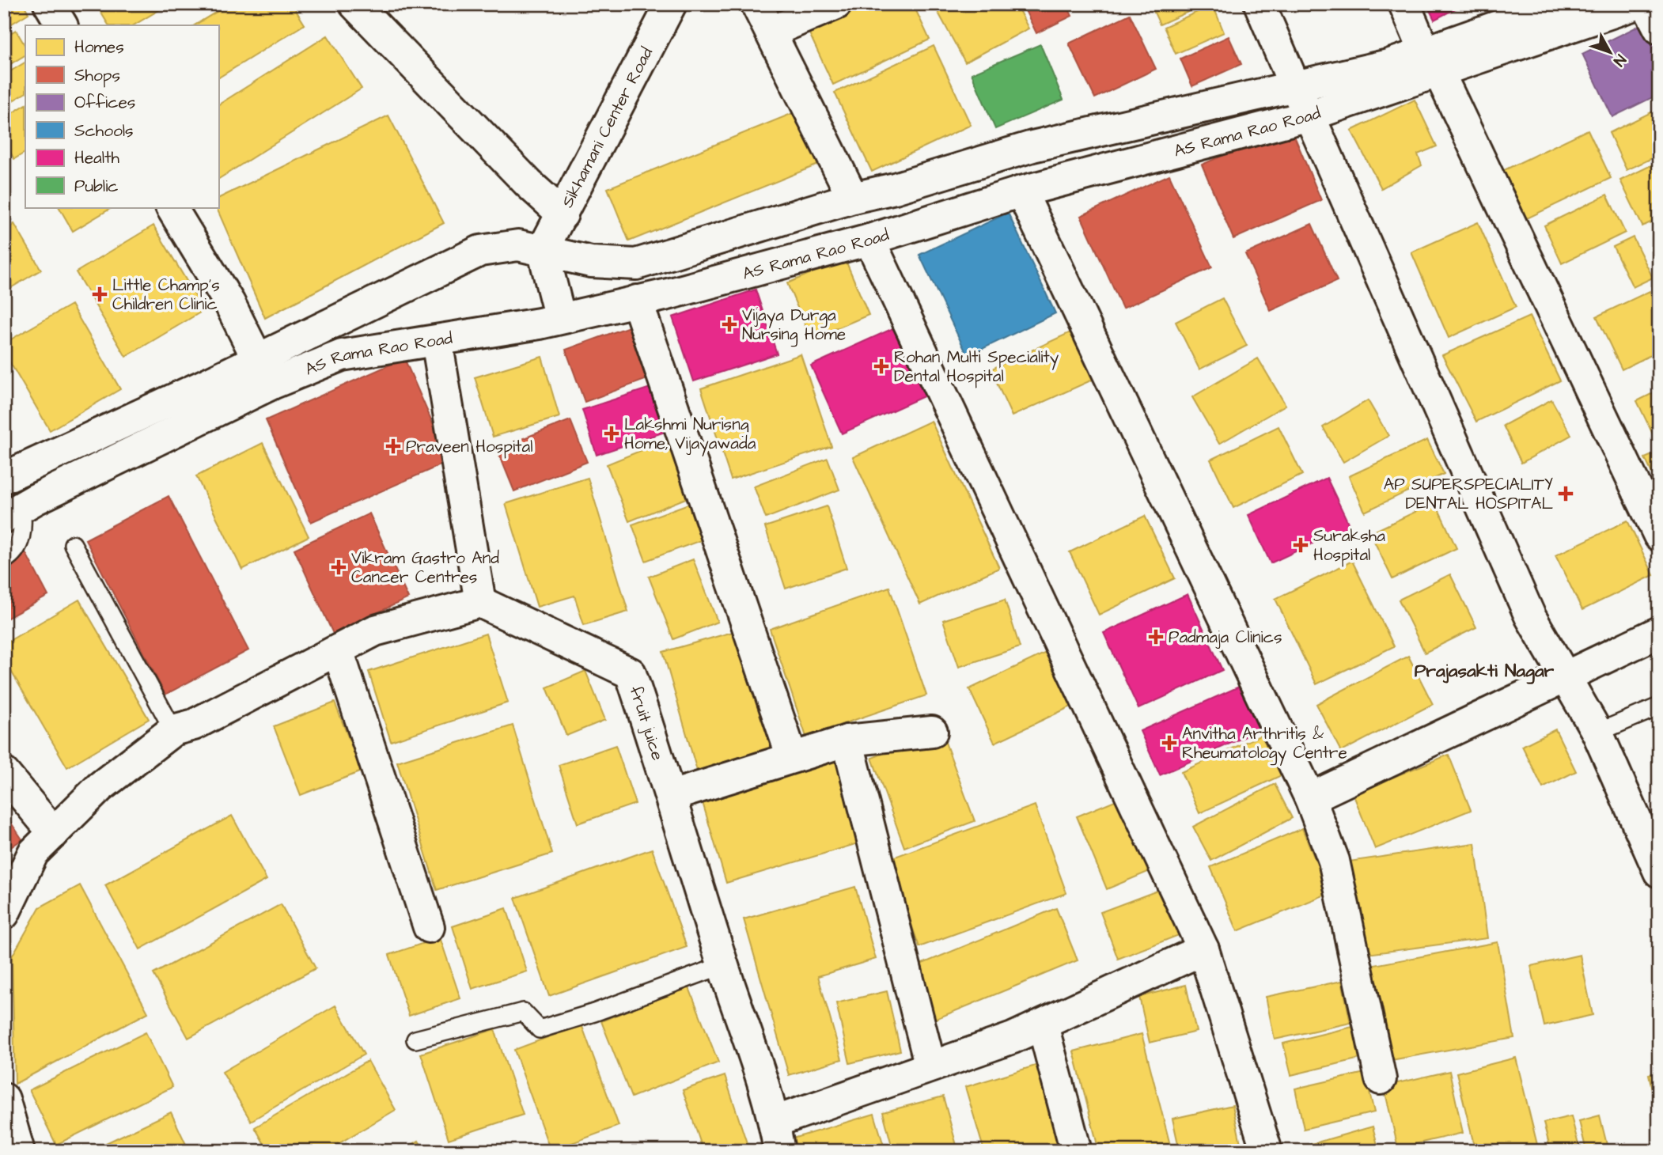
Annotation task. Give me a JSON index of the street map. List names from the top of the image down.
{
  "streets": {
    "street": ["Sikhamani Center Road", "AS Rama Rao Road", "fruit juice"]
  },
  "crossings": [
    ["Sikhamani Center Road", "AS Rama Rao Road"]
  ],
  "districts": ["Prajasakti Nagar"],
  "places": {
    "health": [
      "Little Champ's Children Clinic",
      "Vijaya Durga Nursing Home",
      "Rohan Multi Speciality Dental Hospital",
      "Lakshmi Nurisng Home, Vijayawada",
      "Praveen Hospital",
      "AP SUPERSPECIALITY DENTAL HOSPITAL",
      "Suraksha Hospital",
      "Vikram Gastro And Cancer Centres",
      "Padmaja Clinics",
      "Anvitha Arthritis & Rheumatology Centre"
    ]
  },
  "legend": [
    "Homes",
    "Shops",
    "Offices",
    "Schools",
    "Health",
    "Public"
  ],
  "north": "bottom right"
}
